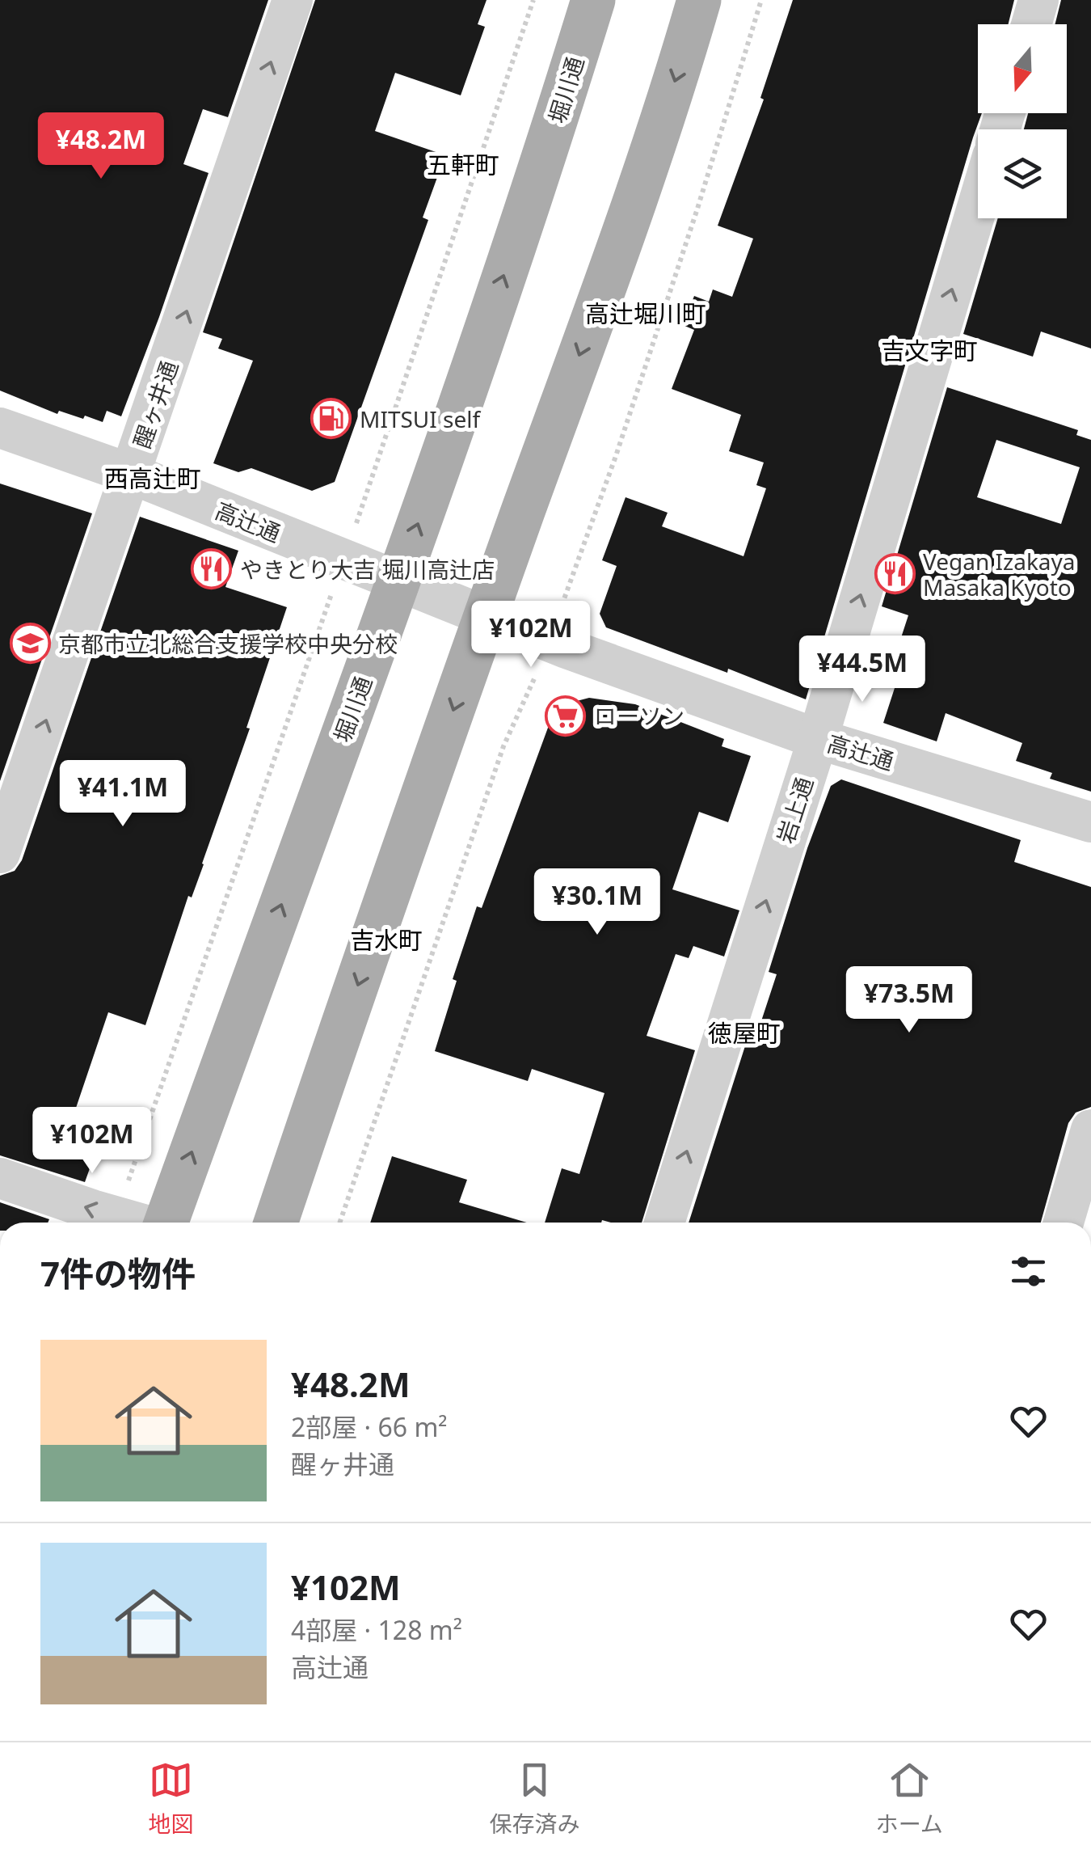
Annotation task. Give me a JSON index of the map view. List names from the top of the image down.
{
  "streets": {
    "main road": ["堀川通"],
    "street": ["醒ヶ井通", "高辻通", "岩上通"]
  },
  "crossings": [
    ["堀川通", "高辻通"],
    ["醒ヶ井通", "高辻通"],
    ["高辻通", "岩上通"]
  ],
  "one_way": ["醒ヶ井通", "岩上通"],
  "districts": [
    "五軒町",
    "高辻堀川町",
    "吉文字町",
    "西高辻町",
    "吉水町",
    "徳屋町"
  ],
  "places": {
    "fuel station": ["MITSUI self"],
    "restaurant": ["やきとり大吉 堀川高辻店", "Vegan Izakaya Masaka Kyoto"],
    "school or university": ["京都市立北総合支援学校中央分校"],
    "supermarket": ["ローソン"]
  },
  "north": "bottom",
  "page": {
    "price": [
      "¥48.2M",
      "¥102M",
      "¥44.5M",
      "¥41.1M",
      "¥30.1M",
      "¥73.5M",
      "¥102M"
    ],
    "heading": "7件の物件",
    "list": [
      {
        "name": "¥48.2M",
        "note": "2部屋 · 66 m² · 醒ヶ井通"
      },
      {
        "name": "¥102M",
        "note": "4部屋 · 128 m² · 高辻通"
      }
    ],
    "tabs": ["地図", "保存済み", "ホーム"]
  }
}
